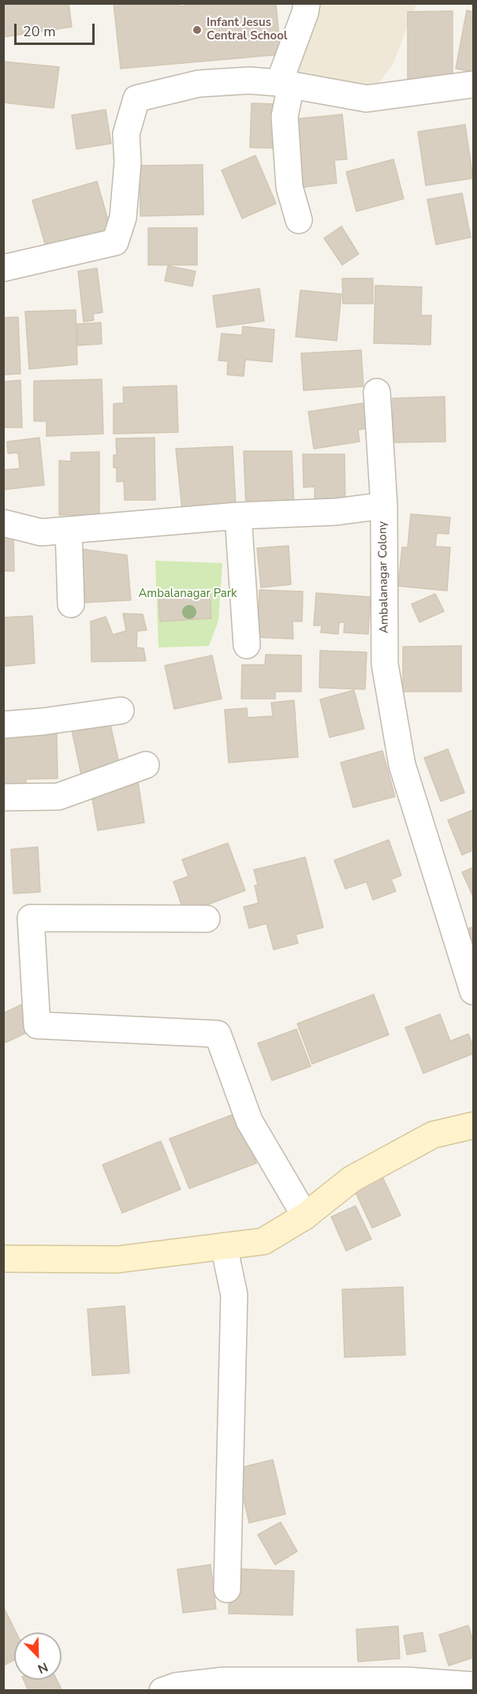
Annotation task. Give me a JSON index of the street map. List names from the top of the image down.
{
  "streets": {
    "street": ["Ambalanagar Colony"]
  },
  "parks": ["Ambalanagar Park"],
  "places": ["Infant Jesus Central School"],
  "scale_bar": "20 m",
  "north": "bottom right"
}
